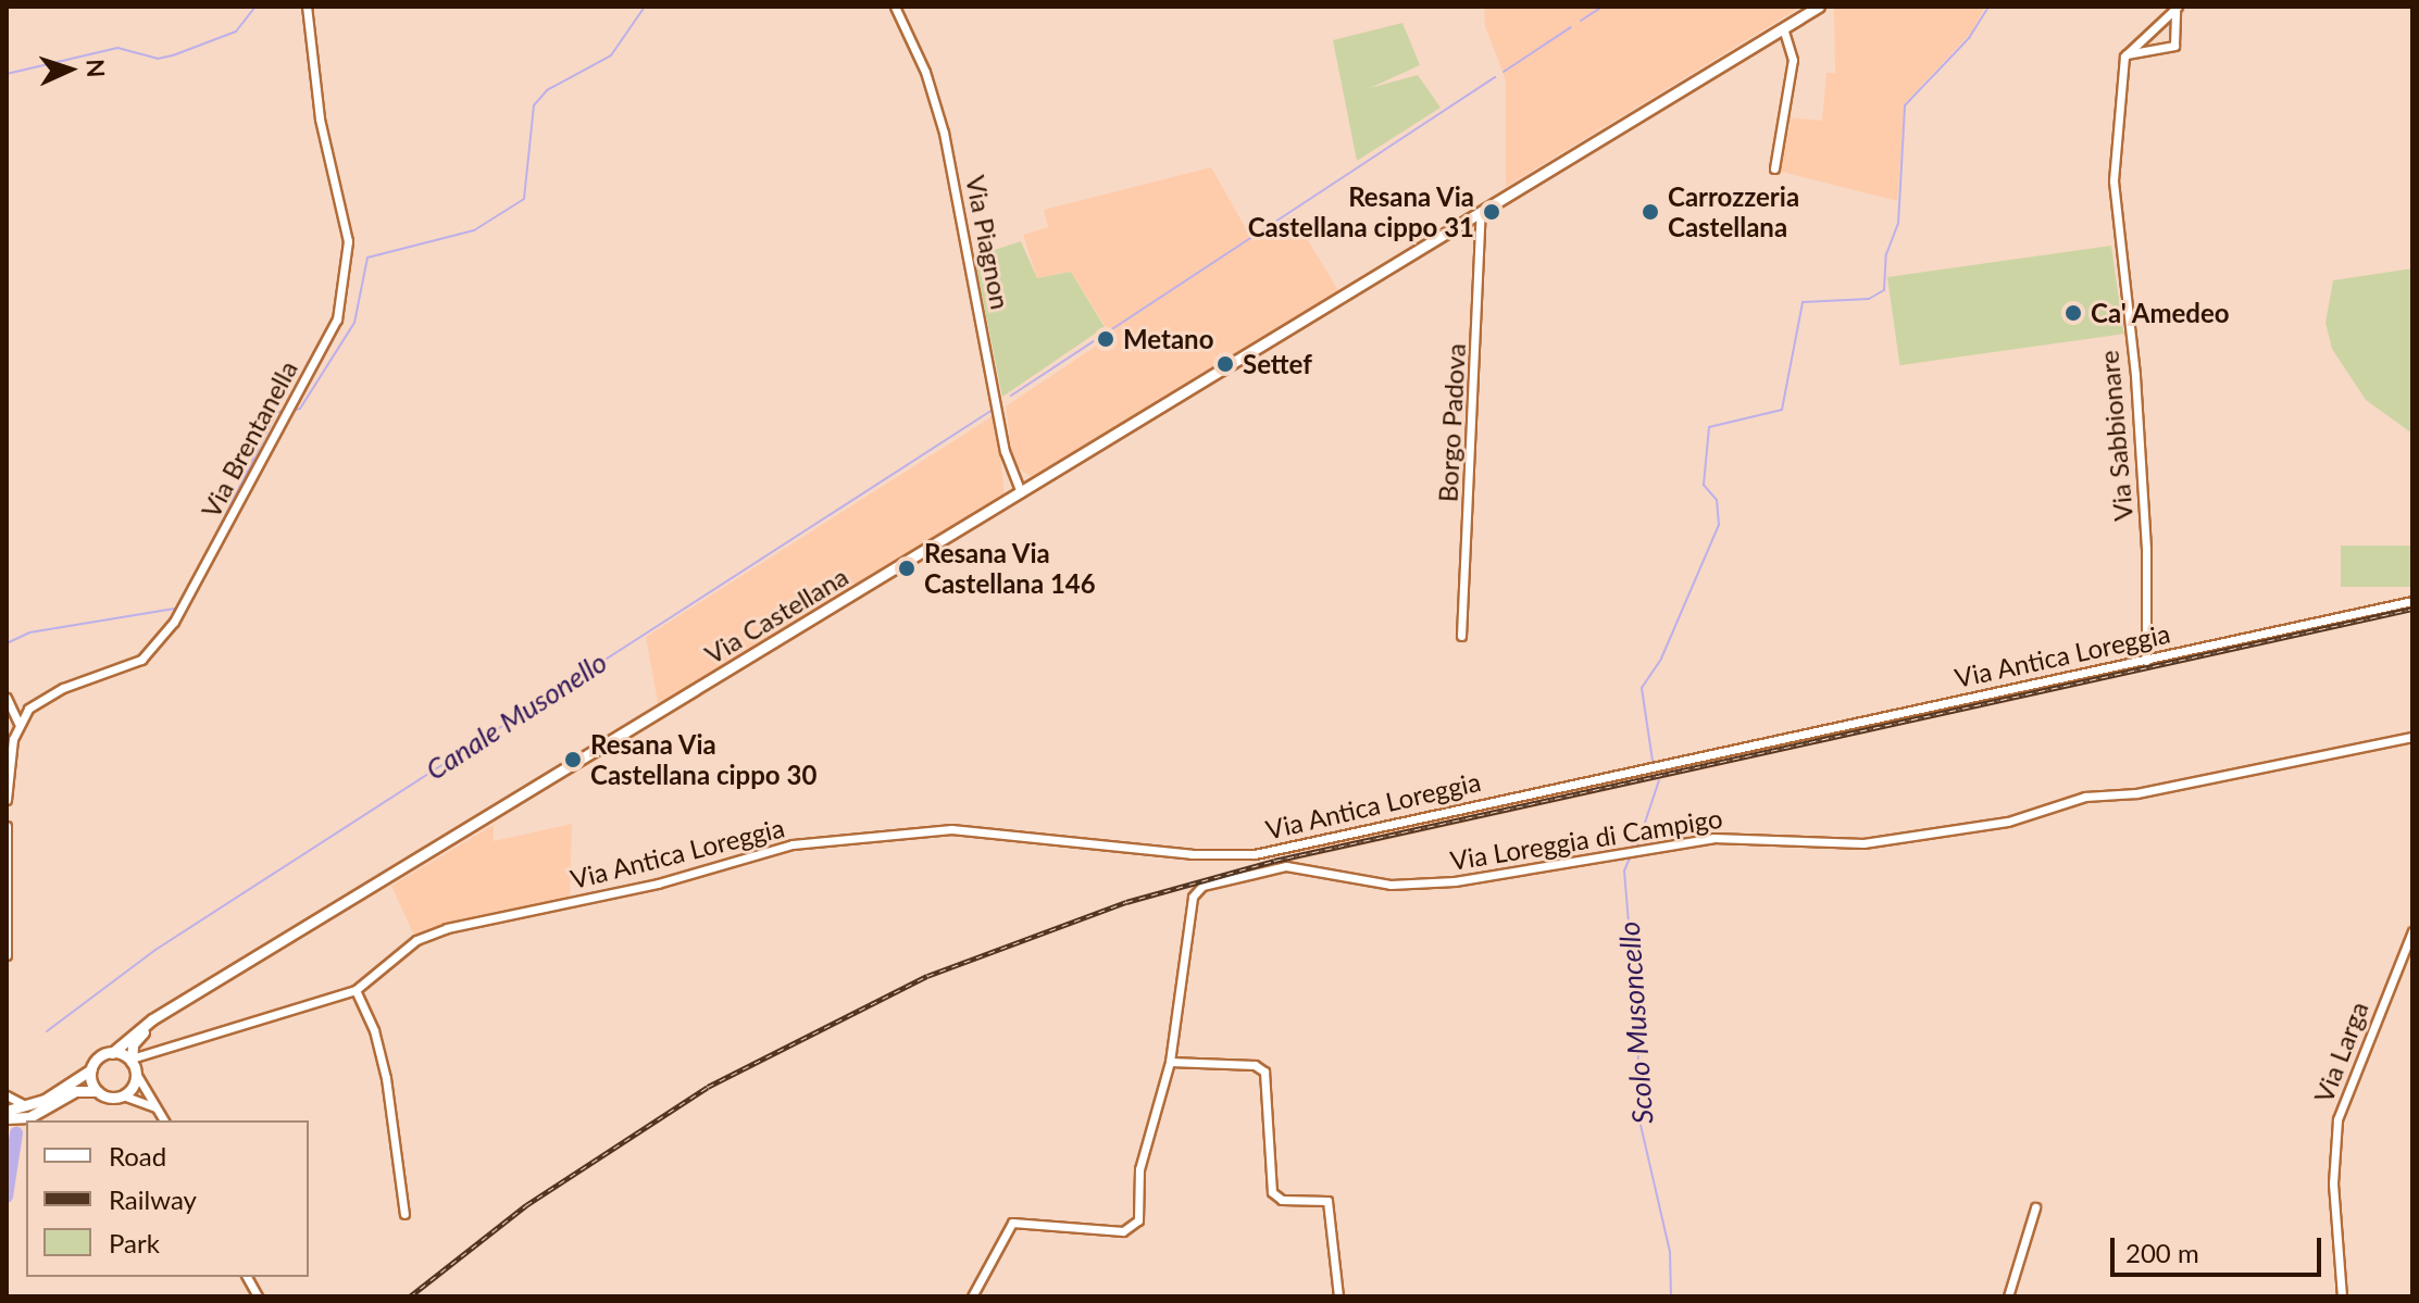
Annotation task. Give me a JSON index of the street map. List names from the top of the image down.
{
  "streets": {
    "main road": ["Via Castellana"],
    "street": [
      "Via Piagnon",
      "Borgo Padova",
      "Via Sabbionare",
      "Via Brentanella",
      "Via Antica Loreggia",
      "Via Loreggia di Campigo",
      "Via Larga"
    ]
  },
  "crossings": [
    ["Via Piagnon", "Via Castellana"],
    ["Borgo Padova", "Via Castellana"],
    ["Via Sabbionare", "Via Antica Loreggia"],
    ["Via Castellana", "Via Antica Loreggia"]
  ],
  "water": ["Canale Musonello", "Scolo Musoncello"],
  "places": [
    "Resana Via Castellana cippo 31",
    "Carrozzeria Castellana",
    "Ca' Amedeo",
    "Metano",
    "Settef",
    "Resana Via Castellana 146",
    "Resana Via Castellana cippo 30"
  ],
  "legend": ["Road", "Railway", "Park"],
  "scale_bar": "200 m",
  "north": "right"
}
